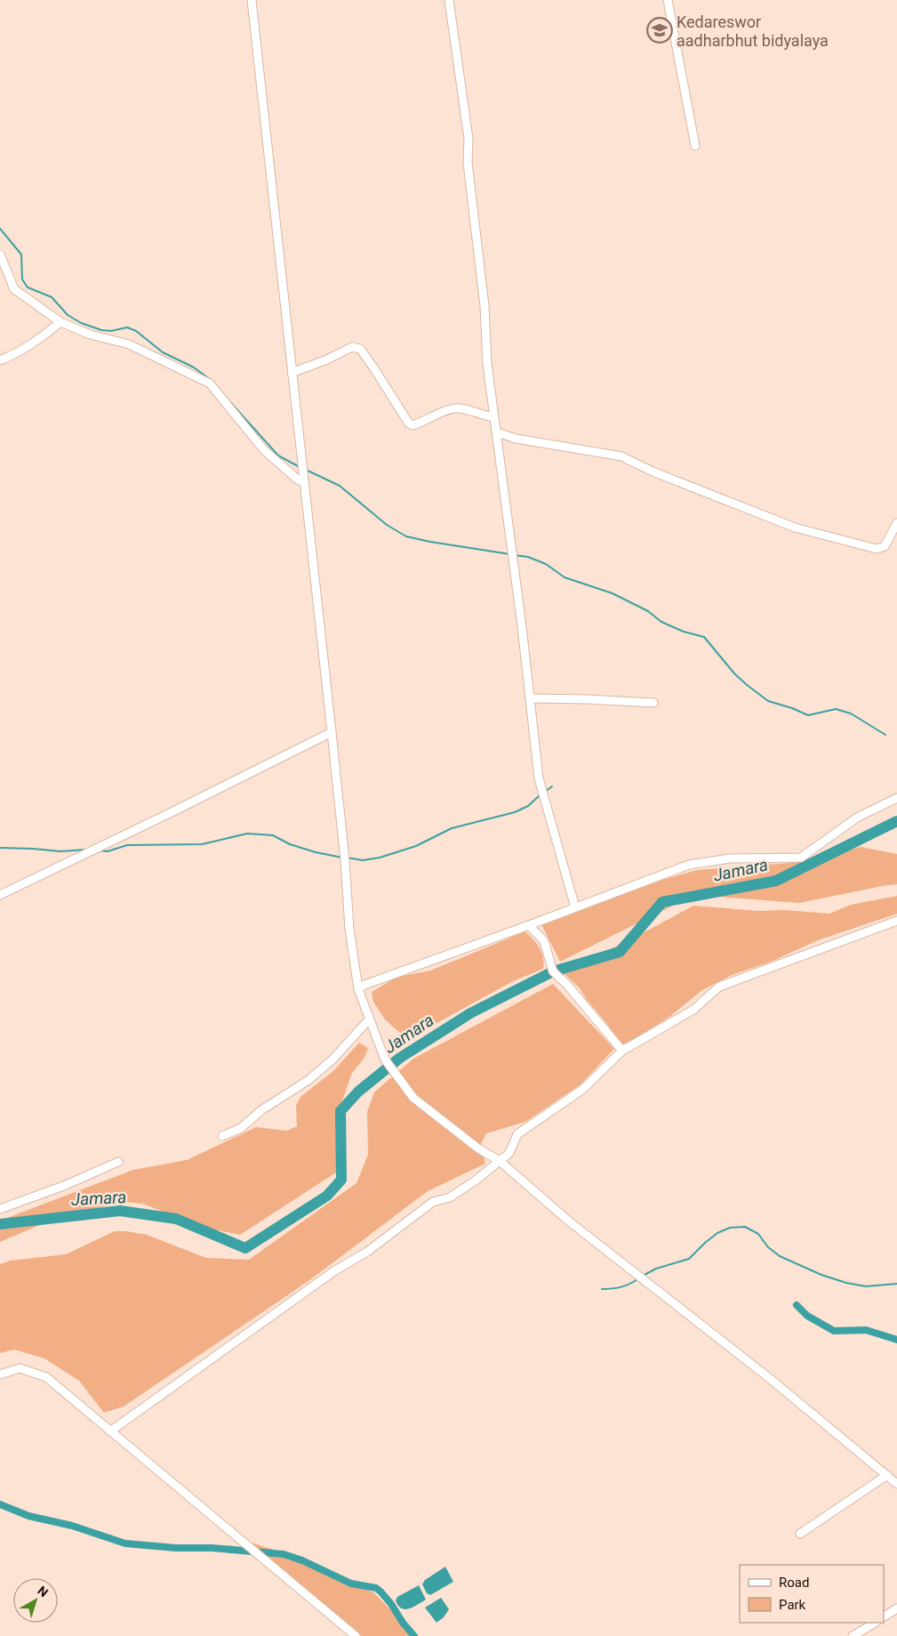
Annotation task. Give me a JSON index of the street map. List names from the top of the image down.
{
  "water": ["Jamara"],
  "places": {
    "school or university": ["Kedareswor aadharbhut bidyalaya"]
  },
  "legend": ["Road", "Park"],
  "north": "top right"
}
